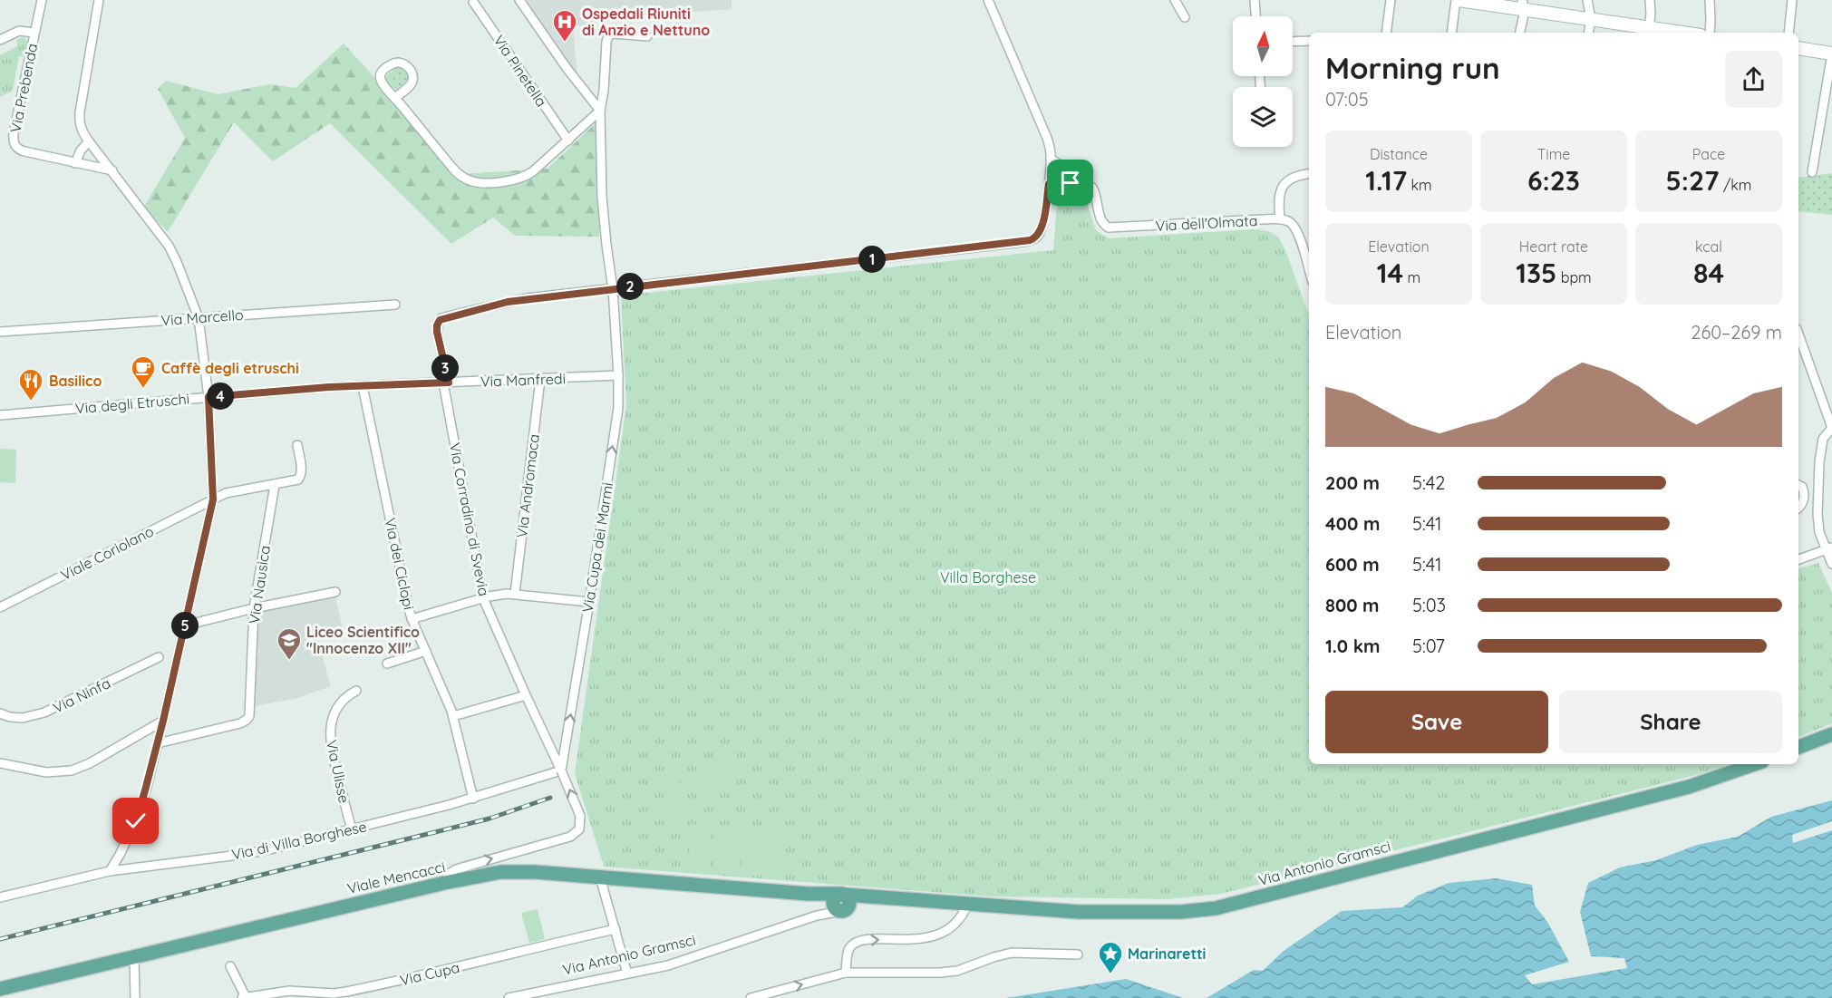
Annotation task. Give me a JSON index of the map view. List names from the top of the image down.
{
  "streets": {
    "main road": ["Via Antonio Gramsci", "Viale Mencacci"],
    "street": [
      "Via Pinetella",
      "Via Prebenda",
      "Via dell'Olmata",
      "Via Marcello",
      "Via Manfredi",
      "Via degli Etruschi",
      "Via Andromaca",
      "Via Corradino di Svevia",
      "Via Cupa dei Marmi",
      "Viale Coriolano",
      "Via dei Ciclopi",
      "Via Nausica",
      "Via Ninfa",
      "Via Ulisse",
      "Via di Villa Borghese",
      "Via Cupa"
    ]
  },
  "crossings": [
    ["Via Manfredi", "Via degli Etruschi"],
    ["Via Manfredi", "Via Andromaca"],
    ["Via Manfredi", "Via Corradino di Svevia"],
    ["Via Manfredi", "Via Cupa dei Marmi"],
    ["Via Manfredi", "Via dei Ciclopi"],
    ["Via degli Etruschi", "Via dei Ciclopi"],
    ["Via Corradino di Svevia", "Via Cupa dei Marmi"],
    ["Via Corradino di Svevia", "Via di Villa Borghese"],
    ["Via Cupa dei Marmi", "Via di Villa Borghese"],
    ["Viale Coriolano", "Via Nausica"],
    ["Via dei Ciclopi", "Via di Villa Borghese"],
    ["Via Ulisse", "Via di Villa Borghese"],
    ["Via Antonio Gramsci", "Viale Mencacci"]
  ],
  "one_way": ["Via Cupa dei Marmi"],
  "parks": ["Villa Borghese"],
  "places": {
    "hospital": ["Ospedali Riuniti di Anzio e Nettuno"],
    "cafe": ["Caffè degli etruschi"],
    "restaurant": ["Basilico"],
    "school or university": ["Liceo Scientifico \"Innocenzo XII\""],
    "place": ["Marinaretti"]
  },
  "north": "top",
  "page": {
    "heading": ["Morning run", "07:05"],
    "stats": [
      ["Distance", "1.17 km"],
      ["Time", "6:23"],
      ["Pace", "5:27 /km"],
      ["Elevation", "14 m"],
      ["Heart rate", "135 bpm"],
      ["kcal", "84"]
    ],
    "pins": [
      "1",
      "2",
      "3",
      "4",
      "5"
    ],
    "chart": ["Elevation", "260–269 m"],
    "list": [
      {
        "name": "200 m",
        "note": "5:42"
      },
      {
        "name": "400 m",
        "note": "5:41"
      },
      {
        "name": "600 m",
        "note": "5:41"
      },
      {
        "name": "800 m",
        "note": "5:03"
      },
      {
        "name": "1.0 km",
        "note": "5:07"
      }
    ],
    "buttons": ["Save", "Share"]
  }
}
